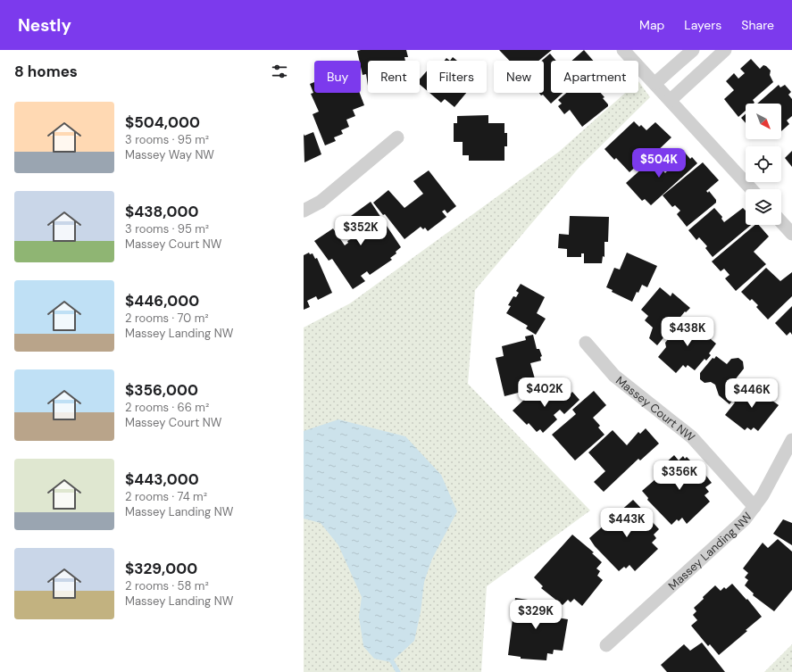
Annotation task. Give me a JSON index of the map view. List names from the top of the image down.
{
  "streets": {
    "street": ["Massey Court NW", "Massey Landing NW"]
  },
  "crossings": [
    ["Massey Court NW", "Massey Landing NW"]
  ],
  "north": "bottom right",
  "page": {
    "header": "Nestly",
    "nav": ["Map", "Layers", "Share"],
    "heading": "8 homes",
    "chip": [
      "Buy",
      "Rent",
      "Filters",
      "New",
      "Apartment"
    ],
    "list": [
      {
        "name": "$504,000",
        "note": "3 rooms · 95 m² · Massey Way NW"
      },
      {
        "name": "$438,000",
        "note": "3 rooms · 95 m² · Massey Court NW"
      },
      {
        "name": "$446,000",
        "note": "2 rooms · 70 m² · Massey Landing NW"
      },
      {
        "name": "$356,000",
        "note": "2 rooms · 66 m² · Massey Court NW"
      },
      {
        "name": "$443,000",
        "note": "2 rooms · 74 m² · Massey Landing NW"
      },
      {
        "name": "$329,000",
        "note": "2 rooms · 58 m² · Massey Landing NW"
      }
    ],
    "price": [
      "$504K",
      "$352K",
      "$438K",
      "$402K",
      "$446K",
      "$356K",
      "$443K",
      "$329K"
    ]
  }
}
